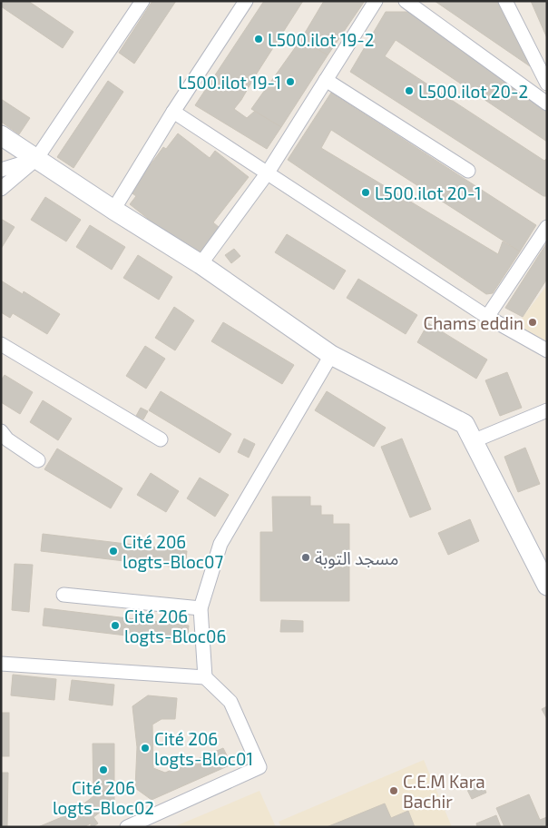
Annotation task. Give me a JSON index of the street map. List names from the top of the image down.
{
  "places": [
    "L500.ilot 19-2",
    "L500.ilot 19-1",
    "L500.ilot 20-2",
    "L500.ilot 20-1",
    "Chams eddin",
    "Cité 206 logts-Bloc07",
    "مسجد التوبة",
    "Cité 206 logts-Bloc06",
    "Cité 206 logts-Bloc01",
    "Cité 206 logts-Bloc02",
    "C.E.M Kara Bachir"
  ]
}
